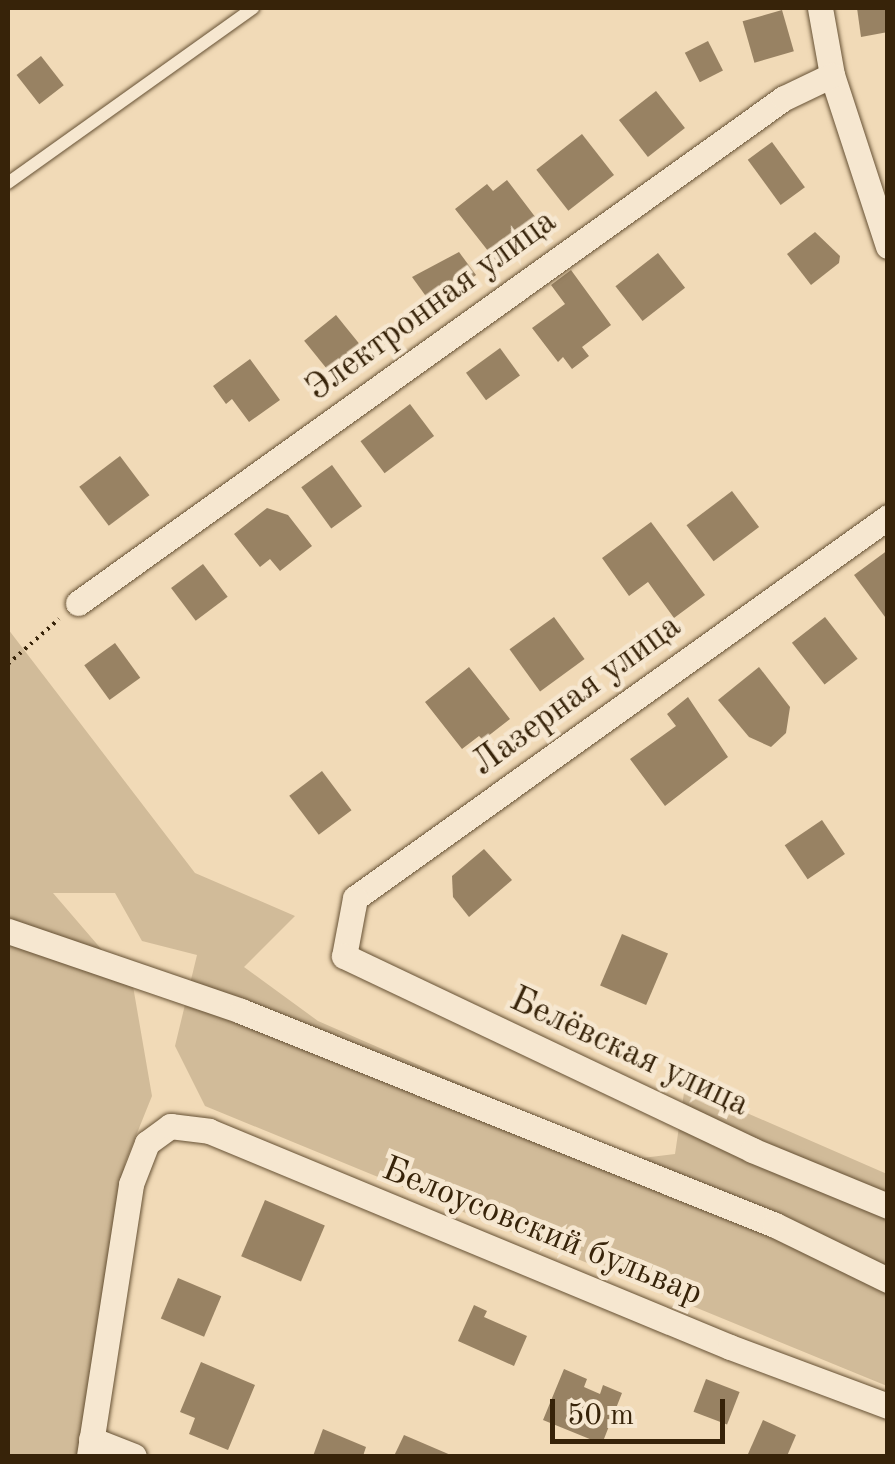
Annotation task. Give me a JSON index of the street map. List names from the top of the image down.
{
  "streets": {
    "street": [
      "Электронная улица",
      "Лазерная улица",
      "Белёвская улица",
      "Белоусовский бульвар"
    ]
  },
  "crossings": [
    ["Лазерная улица", "Белёвская улица"]
  ],
  "scale_bar": "50 m"
}
